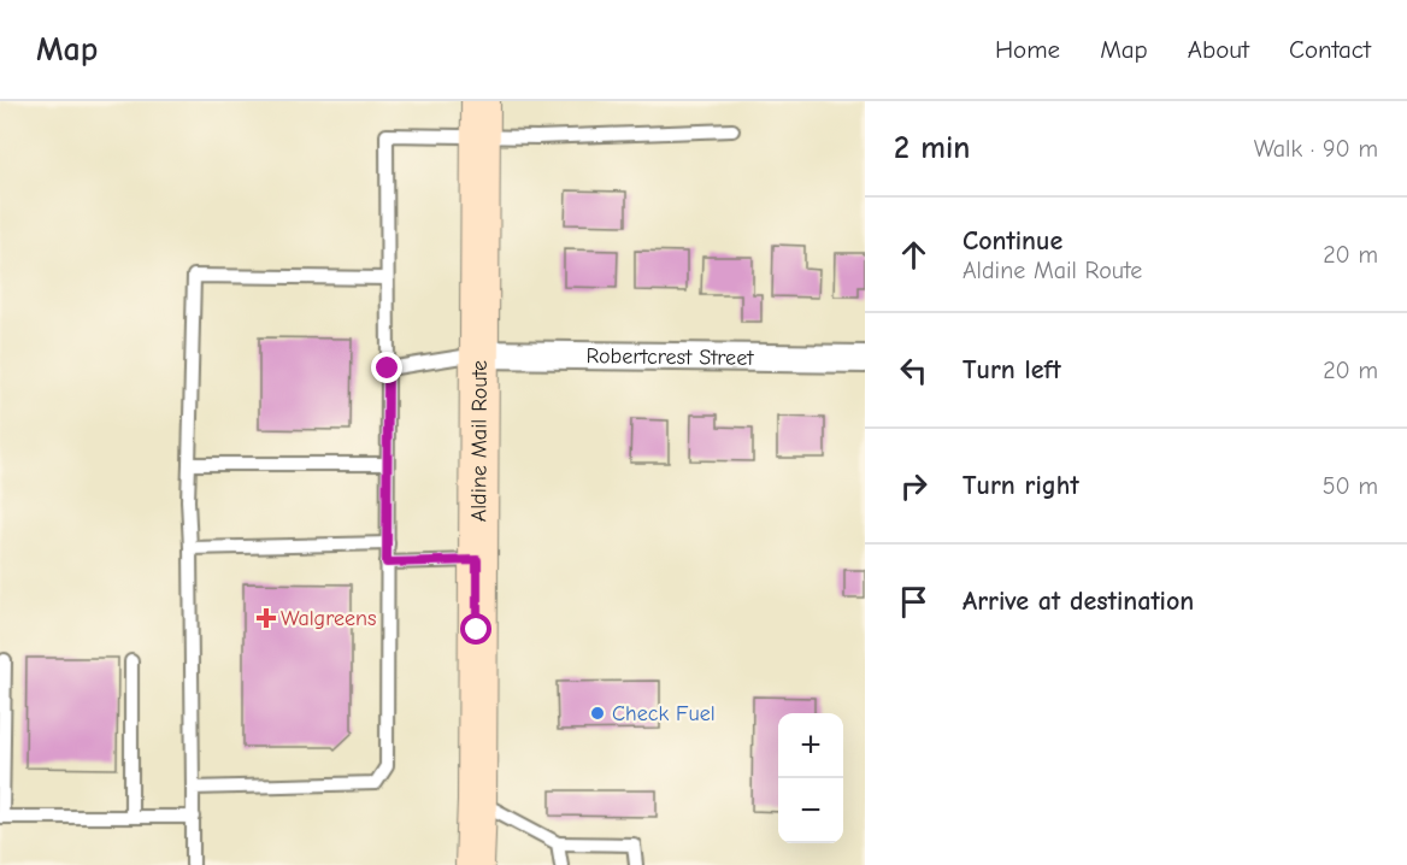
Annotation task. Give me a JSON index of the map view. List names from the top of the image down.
{
  "streets": {
    "main road": ["Aldine Mail Route"],
    "street": ["Robertcrest Street"]
  },
  "crossings": [
    ["Robertcrest Street", "Aldine Mail Route"]
  ],
  "places": {
    "health": ["Walgreens"],
    "other": ["Check Fuel"]
  },
  "page": {
    "header": "Map",
    "nav": [
      "Home",
      "Map",
      "About",
      "Contact"
    ],
    "heading": ["2 min", "Walk · 90 m"],
    "list": [
      ["Continue", "Aldine Mail Route", "20 m"],
      ["Turn left", "20 m"],
      ["Turn right", "50 m"],
      "Arrive at destination"
    ],
    "map_buttons": ["+", "−"]
  }
}
